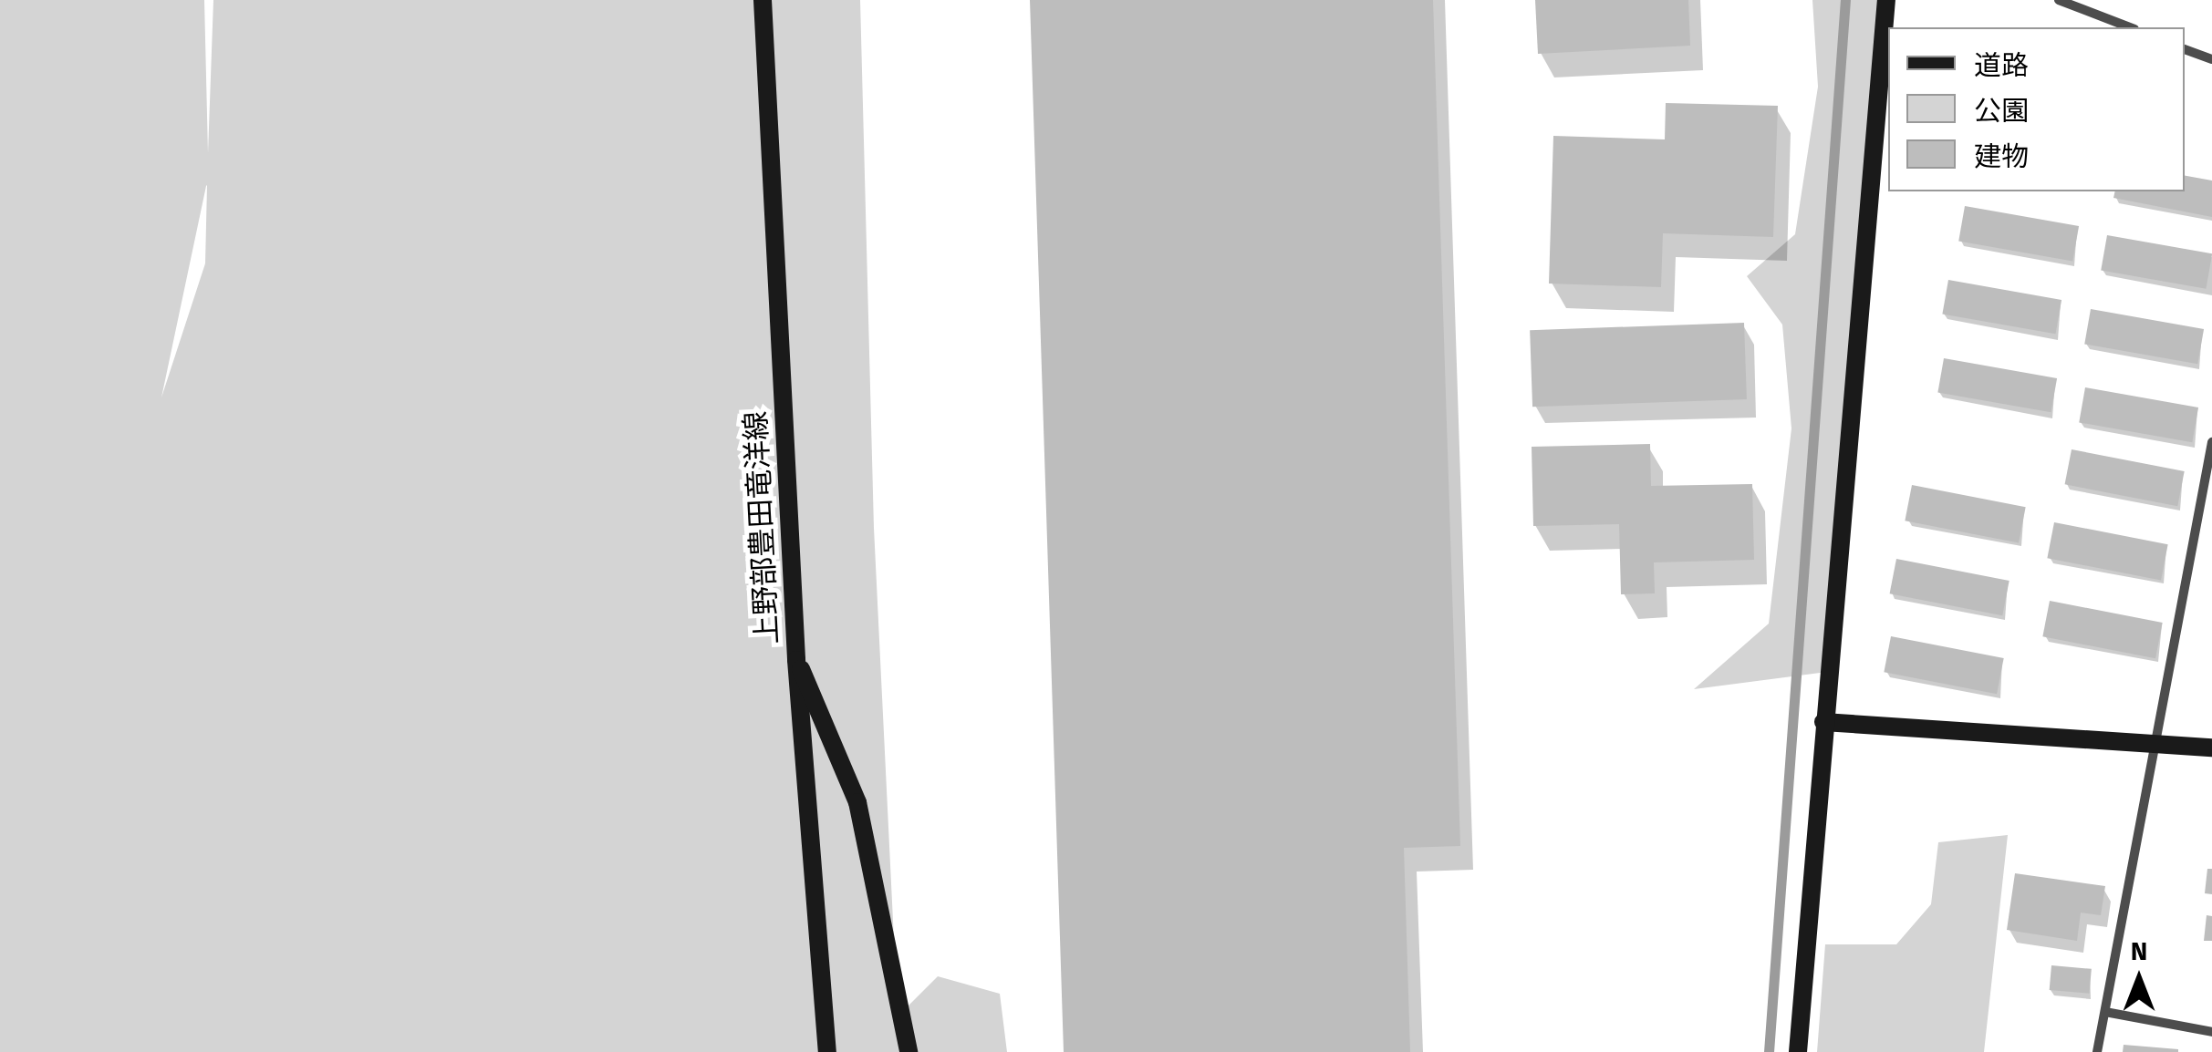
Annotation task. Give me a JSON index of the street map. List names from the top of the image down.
{
  "streets": {
    "street": ["上野部豊田竜洋線"]
  },
  "legend": ["道路", "公園", "建物"],
  "north": "top"
}
